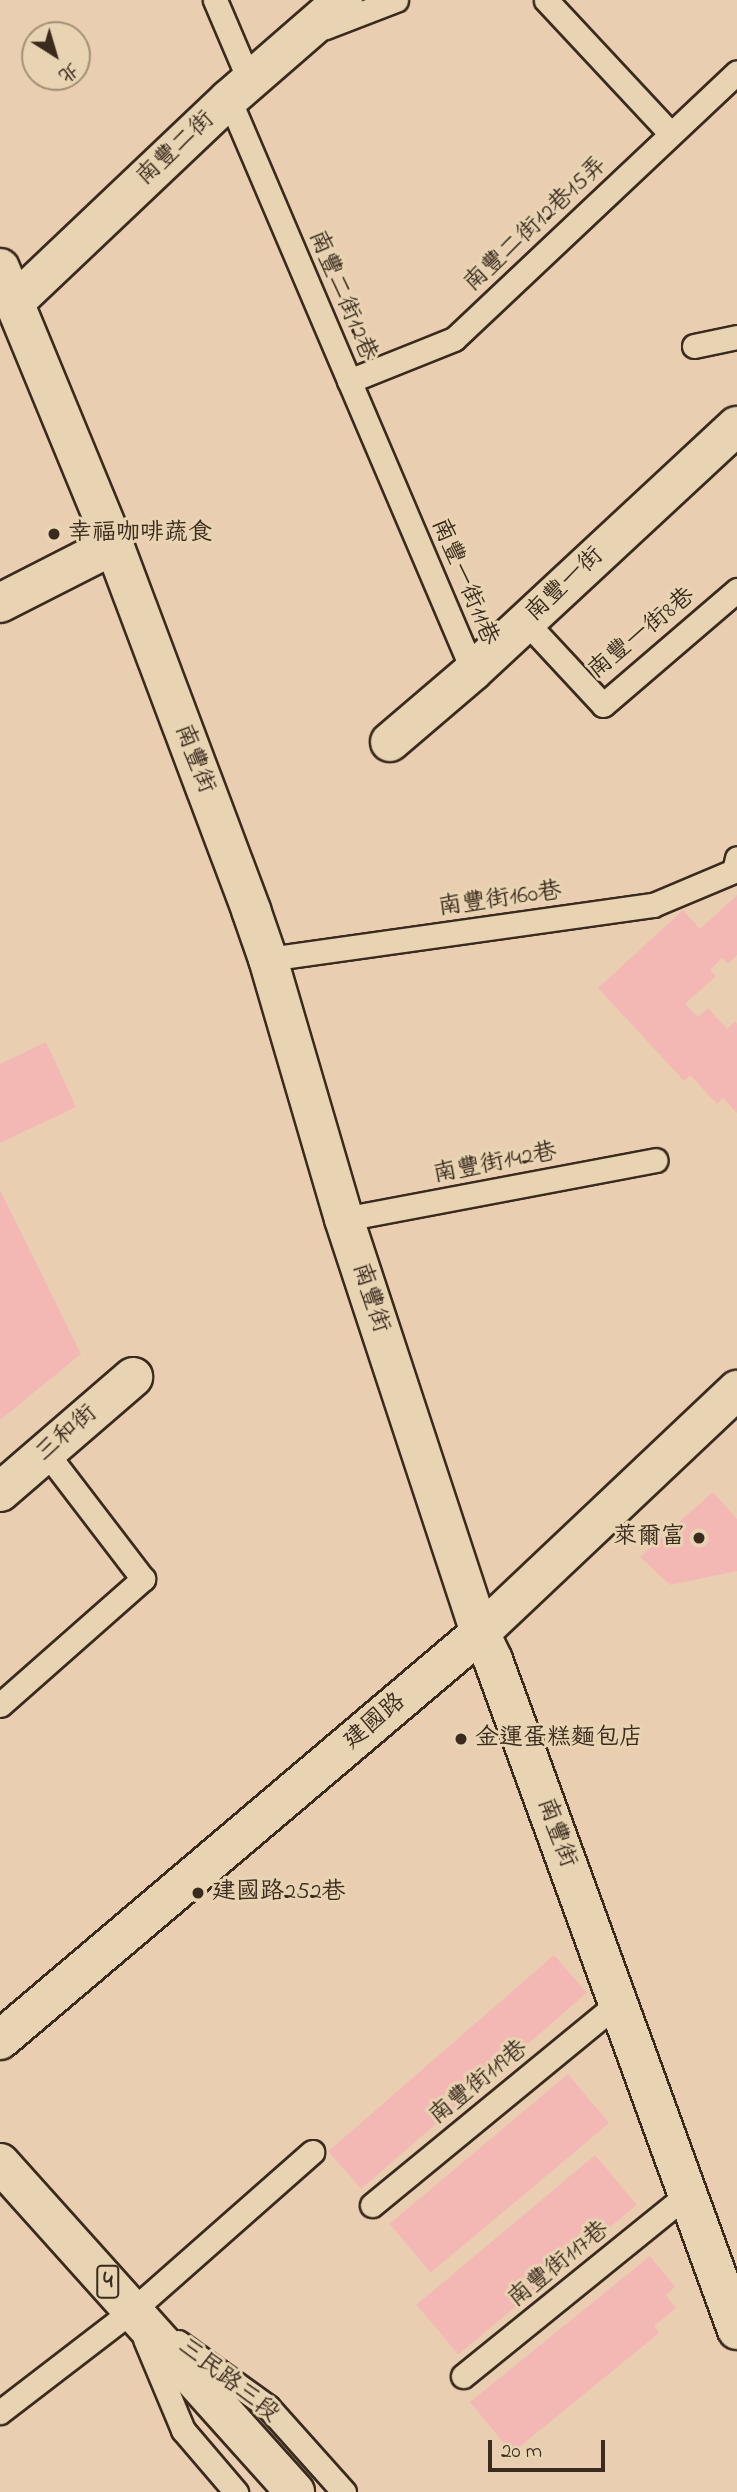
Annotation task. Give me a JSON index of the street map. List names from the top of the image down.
{
  "streets": {
    "street": [
      "南豐二街",
      "南豐一街",
      "南豐街",
      "三和街",
      "建國路",
      "4",
      "三民路三段"
    ],
    "lane": [
      "南豐二街12巷15弄",
      "南豐二街12巷",
      "南豐一街11巷",
      "南豐一街8巷",
      "南豐街160巷",
      "南豐街142巷",
      "南豐街119巷",
      "南豐街117巷"
    ]
  },
  "crossings": [
    ["南豐二街", "南豐二街12巷"],
    ["南豐二街", "南豐街"],
    ["南豐二街12巷15弄", "南豐二街12巷"],
    ["南豐二街12巷", "南豐一街11巷"],
    ["南豐一街11巷", "南豐一街"],
    ["南豐一街", "南豐一街8巷"],
    ["南豐街", "南豐街160巷"],
    ["南豐街", "南豐街142巷"],
    ["南豐街", "建國路"],
    ["南豐街", "南豐街119巷"],
    ["南豐街", "南豐街117巷"]
  ],
  "places": [
    "幸福咖啡蔬食",
    "萊爾富",
    "金運蛋糕麵包店",
    "建國路252巷"
  ],
  "scale_bar": "20 m",
  "north": "bottom right"
}
